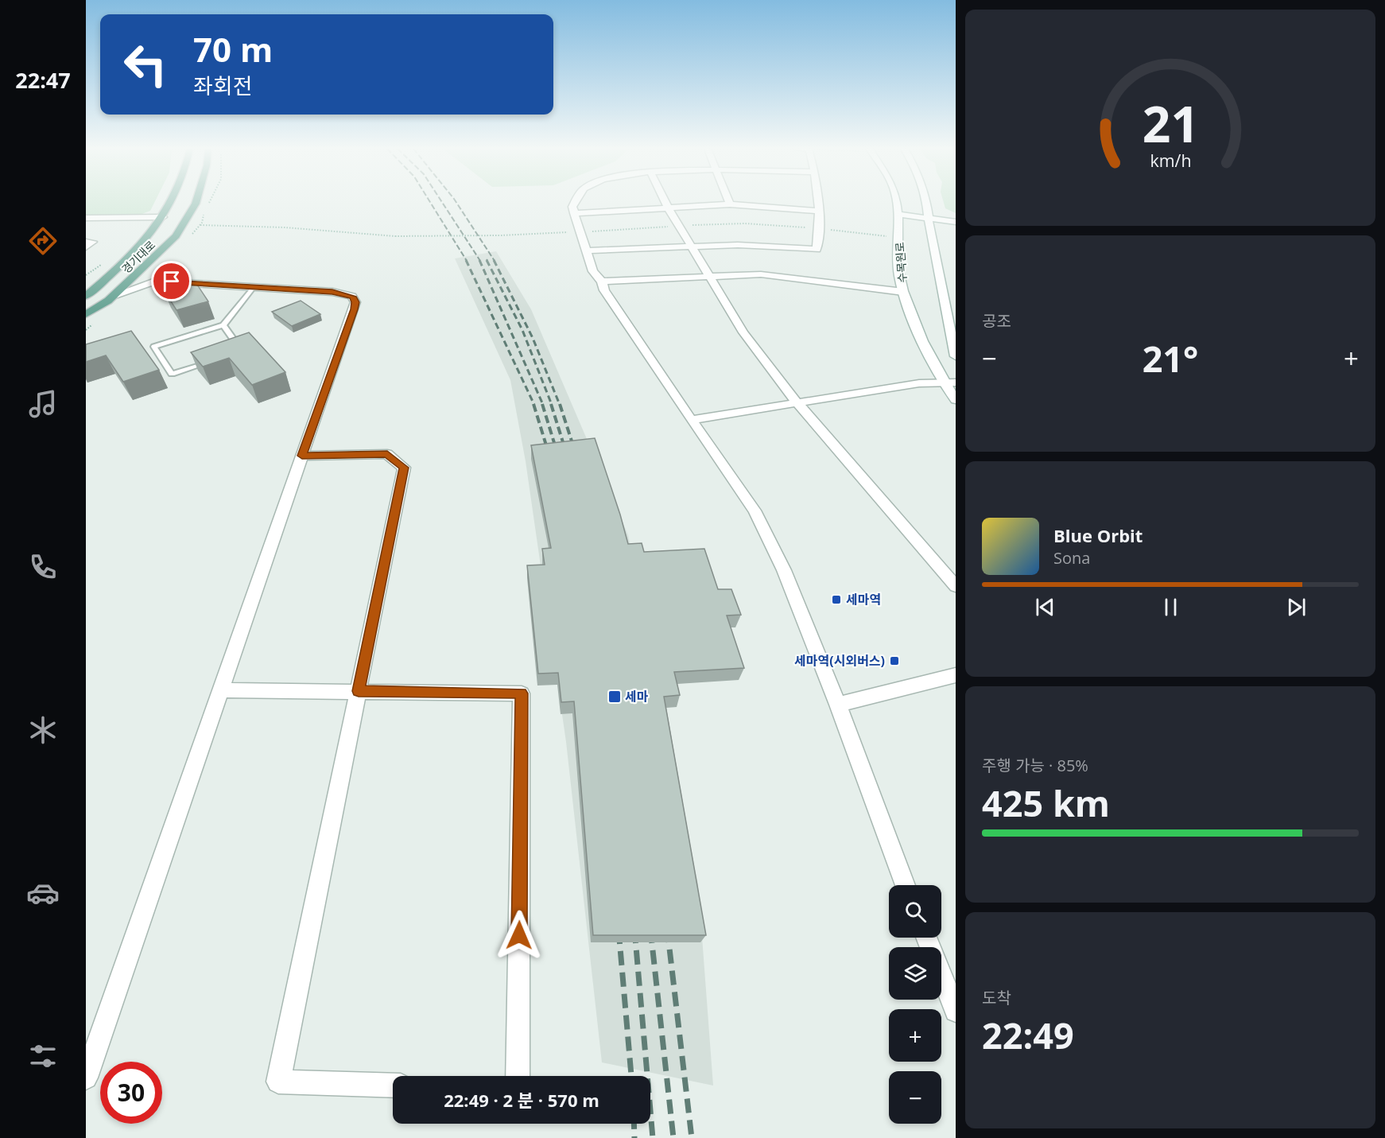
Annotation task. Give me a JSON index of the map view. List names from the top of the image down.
{
  "streets": {
    "main road": ["경기대로"],
    "street": ["수목원로"]
  },
  "places": {
    "transit": ["세마역", "세마역(시외버스)", "세마"]
  },
  "page": {
    "tabs": "22:47",
    "turn": ["70 m", "좌회전"],
    "tile": [
      "공조",
      ["주행 가능 · 85%", "425 km"],
      ["도착", "22:49"]
    ],
    "heat": ["−", "21°", "+"],
    "song": ["Blue Orbit", "Sona"],
    "map_buttons": ["+", "−"],
    "limit": "30",
    "trip": "22:49 · 2 분 · 570 m",
    "gauge": ["21", "km/h"]
  }
}
